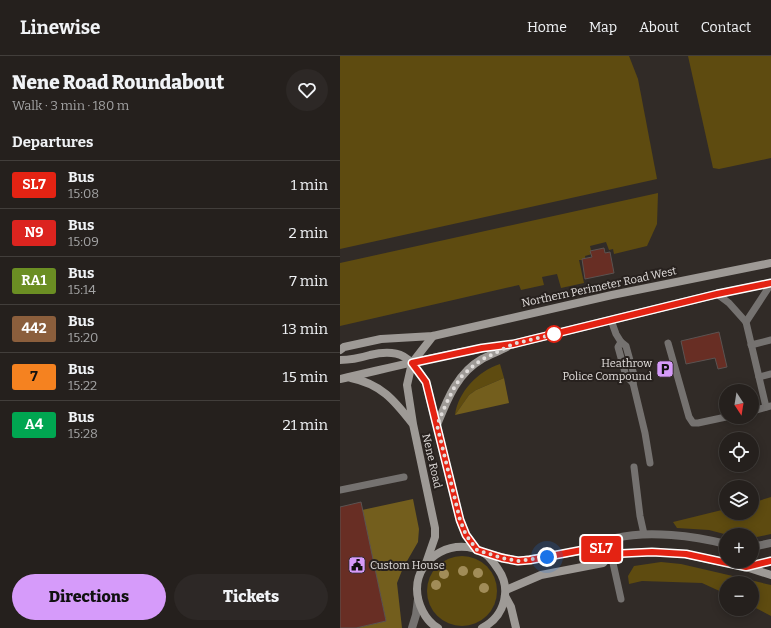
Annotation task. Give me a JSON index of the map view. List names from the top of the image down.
{
  "streets": {
    "street": ["Northern Perimeter Road West", "Nene Road"]
  },
  "crossings": [
    ["Northern Perimeter Road West", "Nene Road"]
  ],
  "places": {
    "parking": ["Heathrow Police Compound"],
    "public building": ["Custom House"]
  },
  "lines": ["bus line SL7"],
  "north": "bottom",
  "page": {
    "header": "Linewise",
    "nav": [
      "Home",
      "Map",
      "About",
      "Contact"
    ],
    "heading": [
      ["Nene Road Roundabout", "Walk · 3 min · 180 m"],
      "Departures"
    ],
    "on_map": "SL7",
    "list": [
      {
        "mark": "SL7",
        "name": "Bus",
        "note": "15:08",
        "value": "1 min"
      },
      {
        "mark": "N9",
        "name": "Bus",
        "note": "15:09",
        "value": "2 min"
      },
      {
        "mark": "RA1",
        "name": "Bus",
        "note": "15:14",
        "value": "7 min"
      },
      {
        "mark": "442",
        "name": "Bus",
        "note": "15:20",
        "value": "13 min"
      },
      {
        "mark": "7",
        "name": "Bus",
        "note": "15:22",
        "value": "15 min"
      },
      {
        "mark": "A4",
        "name": "Bus",
        "note": "15:28",
        "value": "21 min"
      }
    ],
    "map_buttons": ["+", "−"],
    "buttons": ["Directions", "Tickets"]
  }
}
